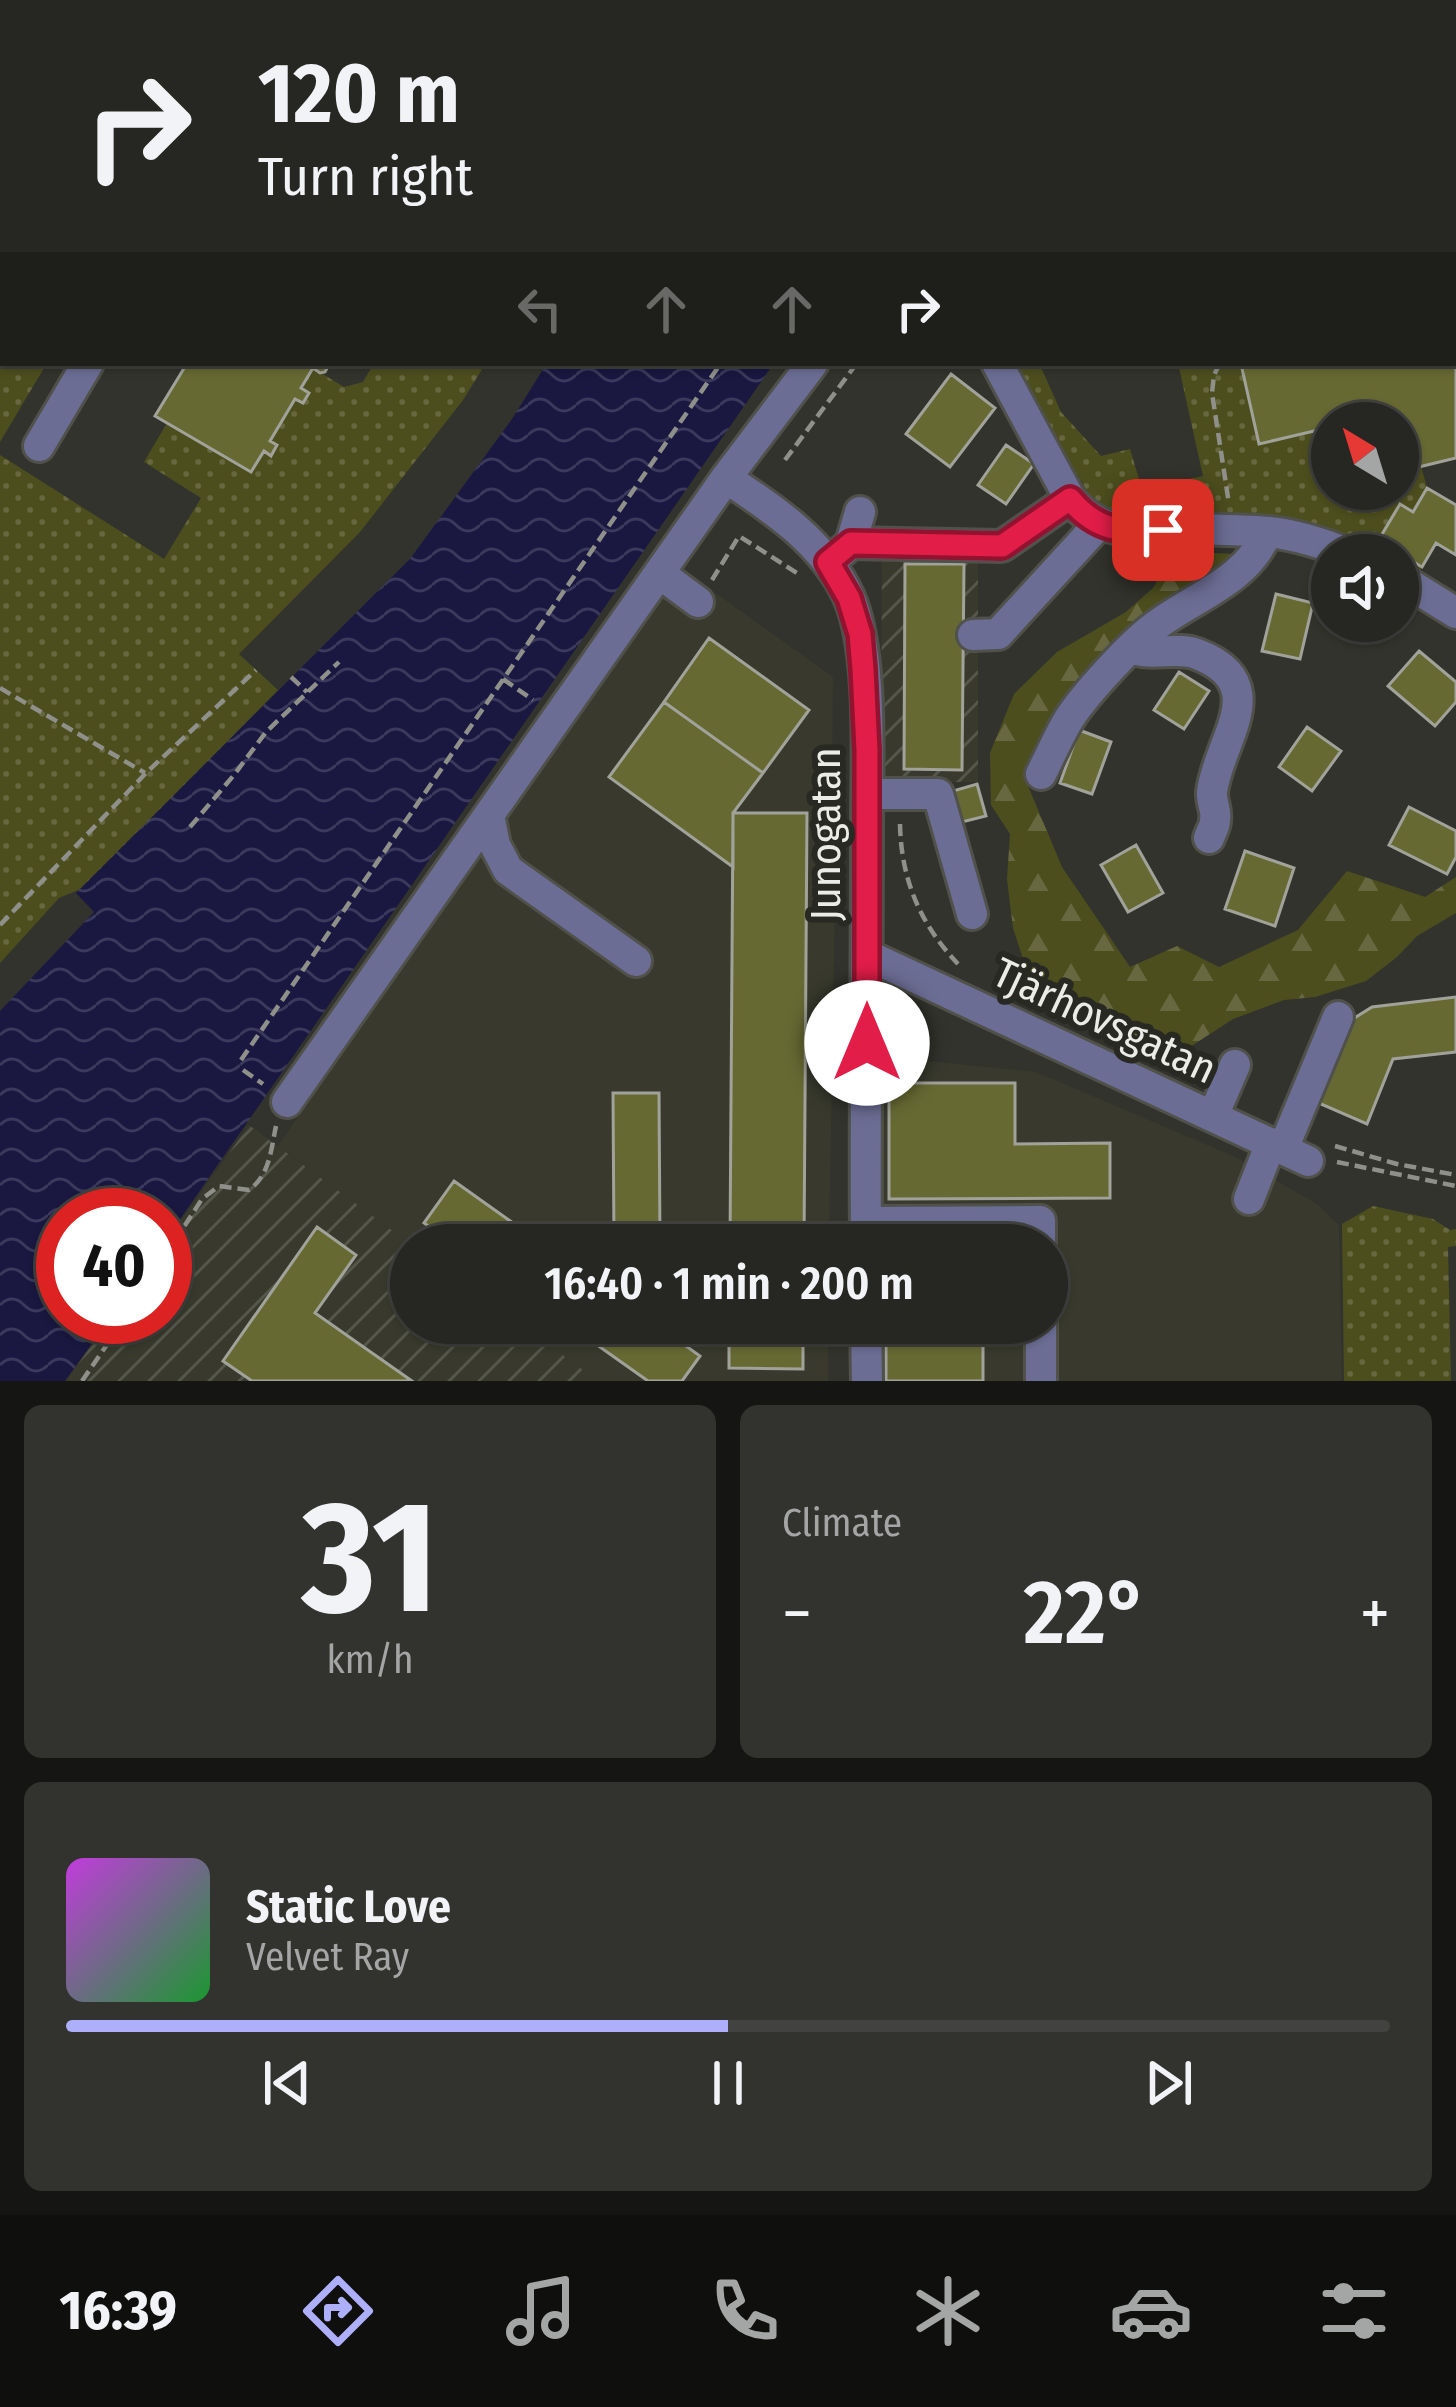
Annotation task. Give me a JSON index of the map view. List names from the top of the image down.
{
  "streets": {
    "street": ["Junogatan", "Tjärhovsgatan"]
  },
  "crossings": [
    ["Junogatan", "Tjärhovsgatan"]
  ],
  "north": "top left",
  "page": {
    "turn": ["120 m", "Turn right"],
    "limit": "40",
    "trip": "16:40 · 1 min · 200 m",
    "tile": [
      ["31", "km/h"],
      "Climate"
    ],
    "heat": ["−", "22°", "+"],
    "song": ["Static Love", "Velvet Ray"],
    "tabs": "16:39"
  }
}
